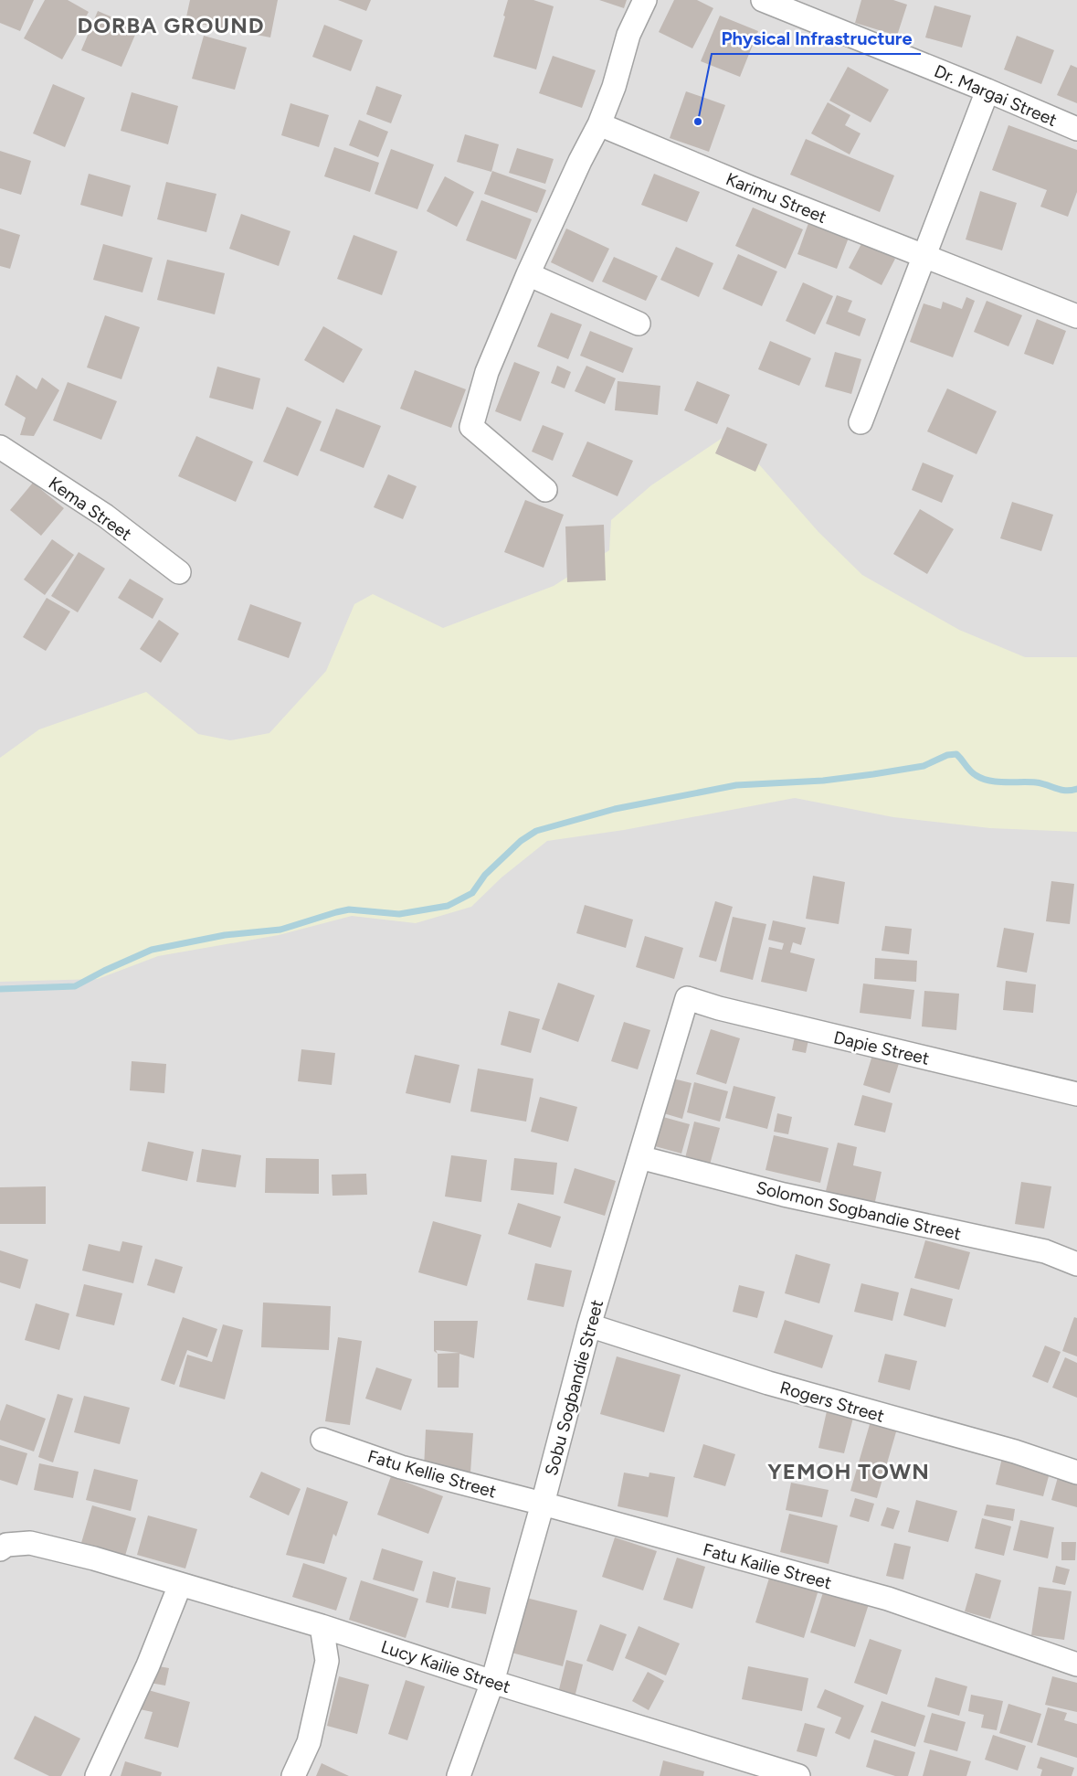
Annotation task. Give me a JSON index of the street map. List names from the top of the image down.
{
  "streets": {
    "street": [
      "Dr. Margai Street",
      "Karimu Street",
      "Kema Street",
      "Dapie Street",
      "Solomon Sogbandie Street",
      "Sobu Sogbandie Street",
      "Rogers Street",
      "Fatu Kellie Street",
      "Fatu Kailie Street",
      "Lucy Kailie Street"
    ]
  },
  "crossings": [
    ["Dapie Street", "Sobu Sogbandie Street"],
    ["Solomon Sogbandie Street", "Sobu Sogbandie Street"],
    ["Sobu Sogbandie Street", "Rogers Street"],
    ["Sobu Sogbandie Street", "Fatu Kellie Street"],
    ["Sobu Sogbandie Street", "Fatu Kailie Street"],
    ["Sobu Sogbandie Street", "Lucy Kailie Street"],
    ["Fatu Kellie Street", "Fatu Kailie Street"]
  ],
  "districts": ["DORBA GROUND", "YEMOH TOWN"],
  "places": ["Physical Infrastructure"]
}
